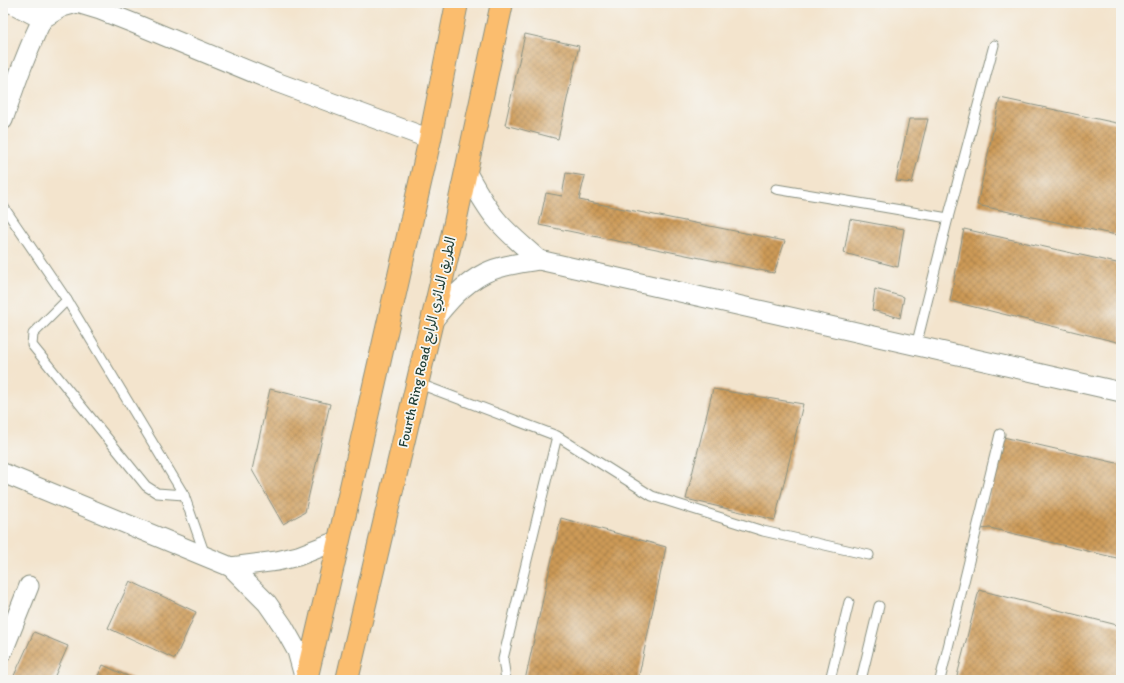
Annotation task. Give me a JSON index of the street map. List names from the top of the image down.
{
  "streets": {
    "main road": ["Fourth Ring Road الطريق الدائري الرابع"]
  }
}
